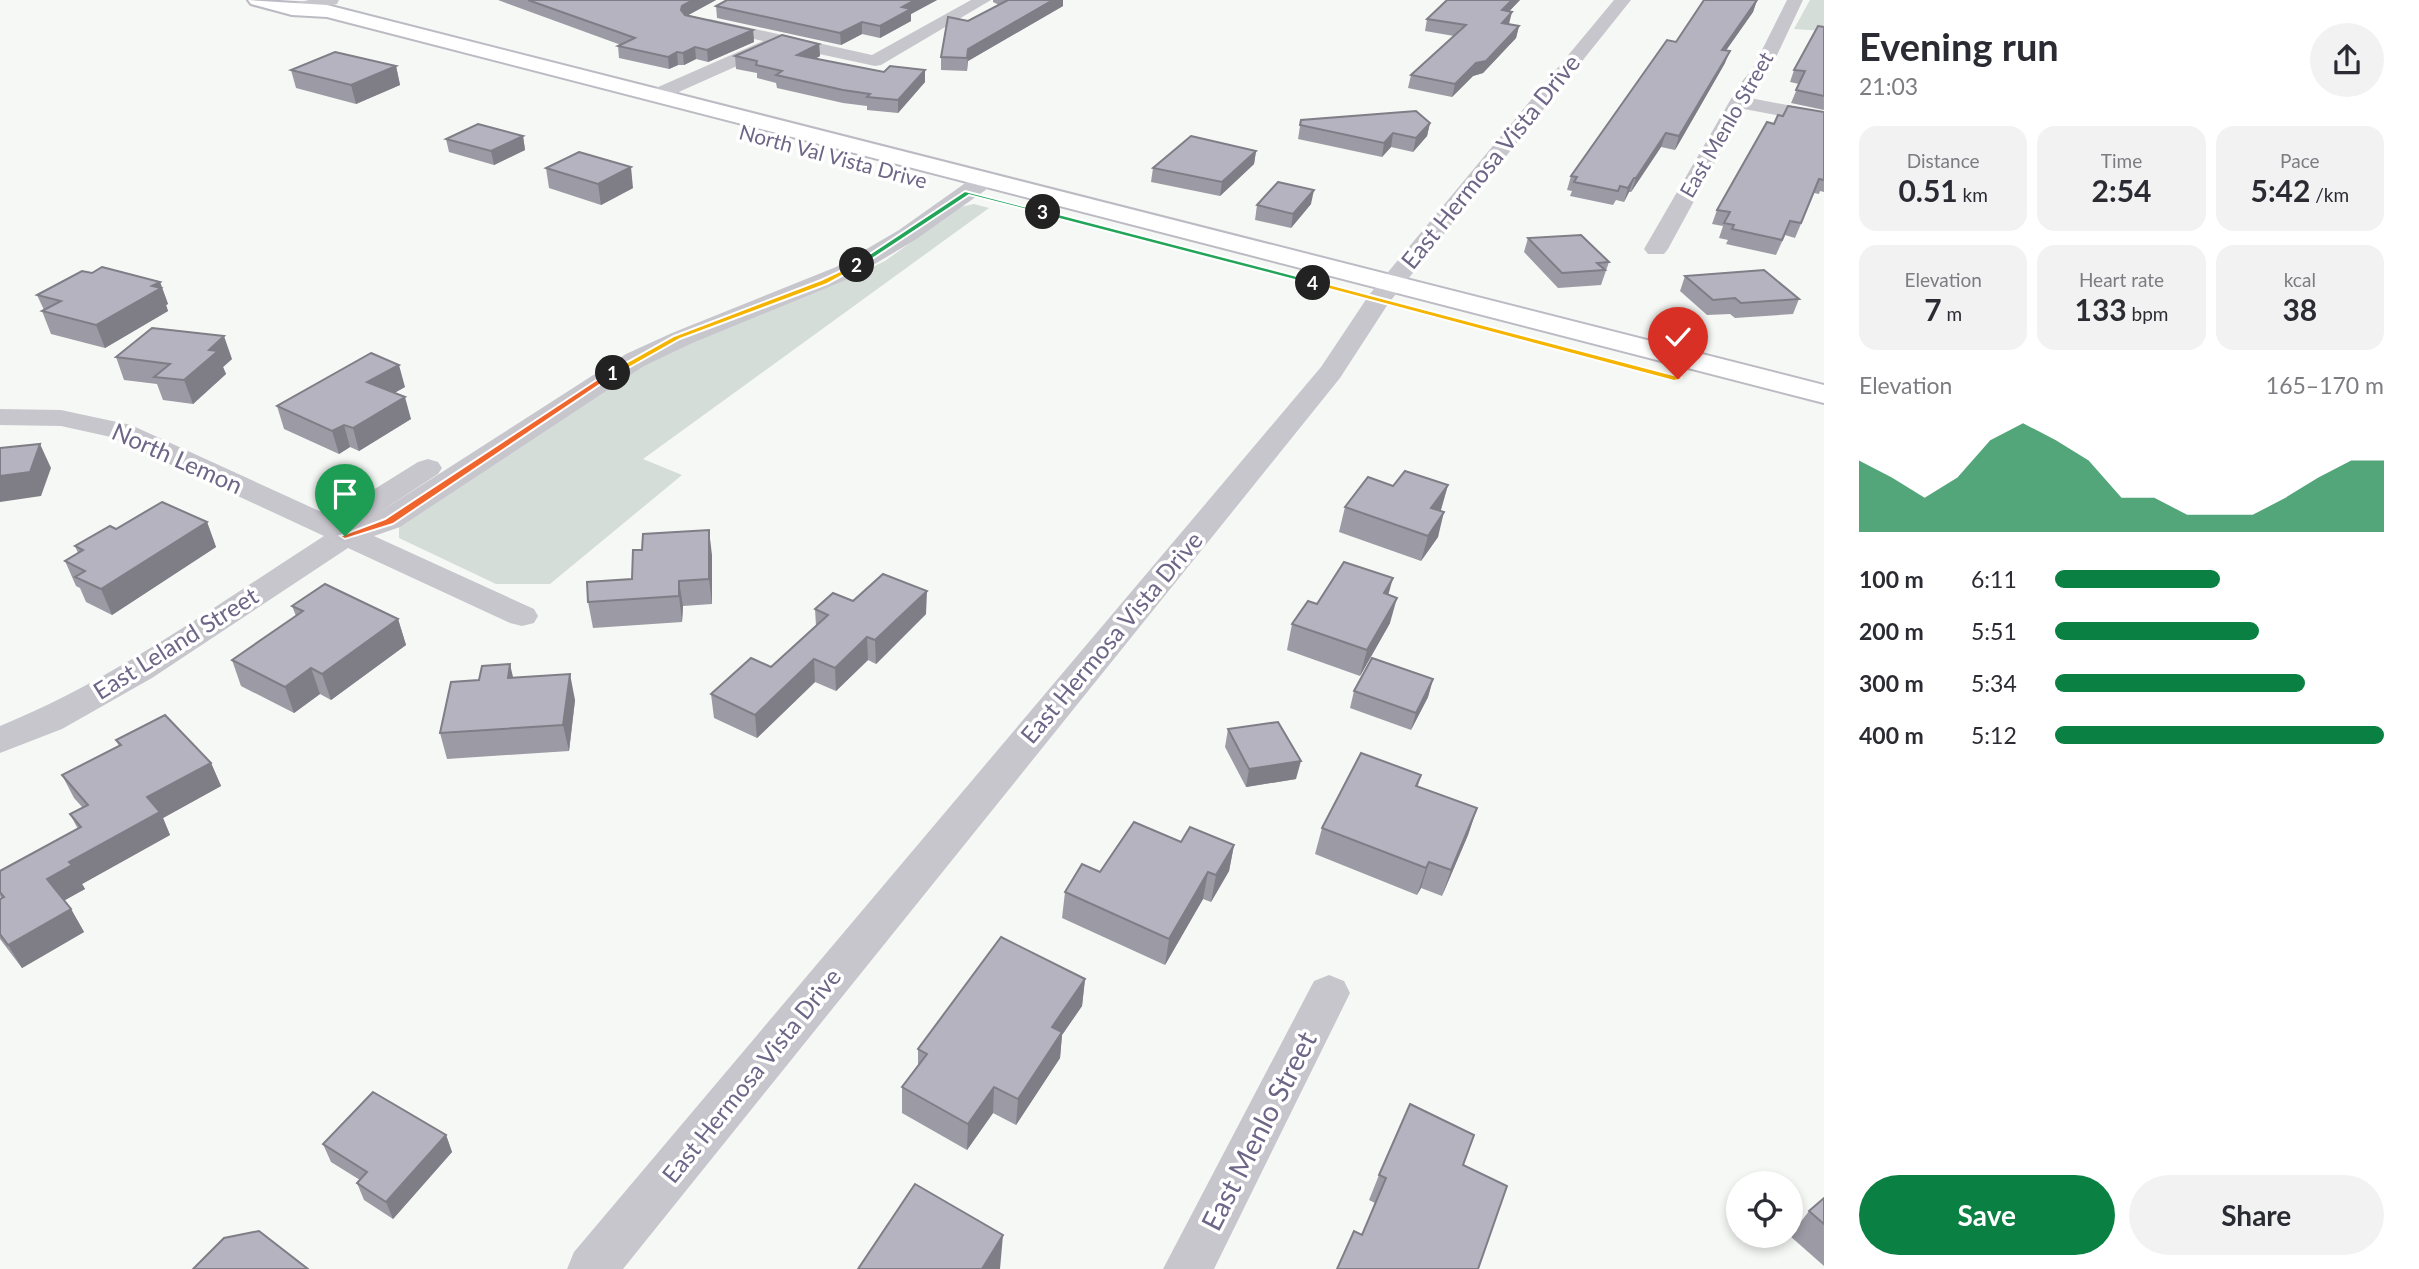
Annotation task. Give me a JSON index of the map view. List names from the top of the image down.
{
  "streets": {
    "main road": ["North Val Vista Drive"],
    "street": [
      "East Menlo Street",
      "East Hermosa Vista Drive",
      "North Lemon",
      "East Leland Street"
    ]
  },
  "crossings": [
    ["North Val Vista Drive", "East Hermosa Vista Drive"],
    ["North Val Vista Drive", "East Leland Street"],
    ["North Lemon", "East Leland Street"]
  ],
  "page": {
    "heading": ["Evening run", "21:03"],
    "stats": [
      ["Distance", "0.51 km"],
      ["Time", "2:54"],
      ["Pace", "5:42 /km"],
      ["Elevation", "7 m"],
      ["Heart rate", "133 bpm"],
      ["kcal", "38"]
    ],
    "pins": [
      "3",
      "2",
      "4",
      "1"
    ],
    "chart": ["Elevation", "165–170 m"],
    "list": [
      {
        "name": "100 m",
        "note": "6:11"
      },
      {
        "name": "200 m",
        "note": "5:51"
      },
      {
        "name": "300 m",
        "note": "5:34"
      },
      {
        "name": "400 m",
        "note": "5:12"
      }
    ],
    "buttons": ["Save", "Share"]
  }
}
